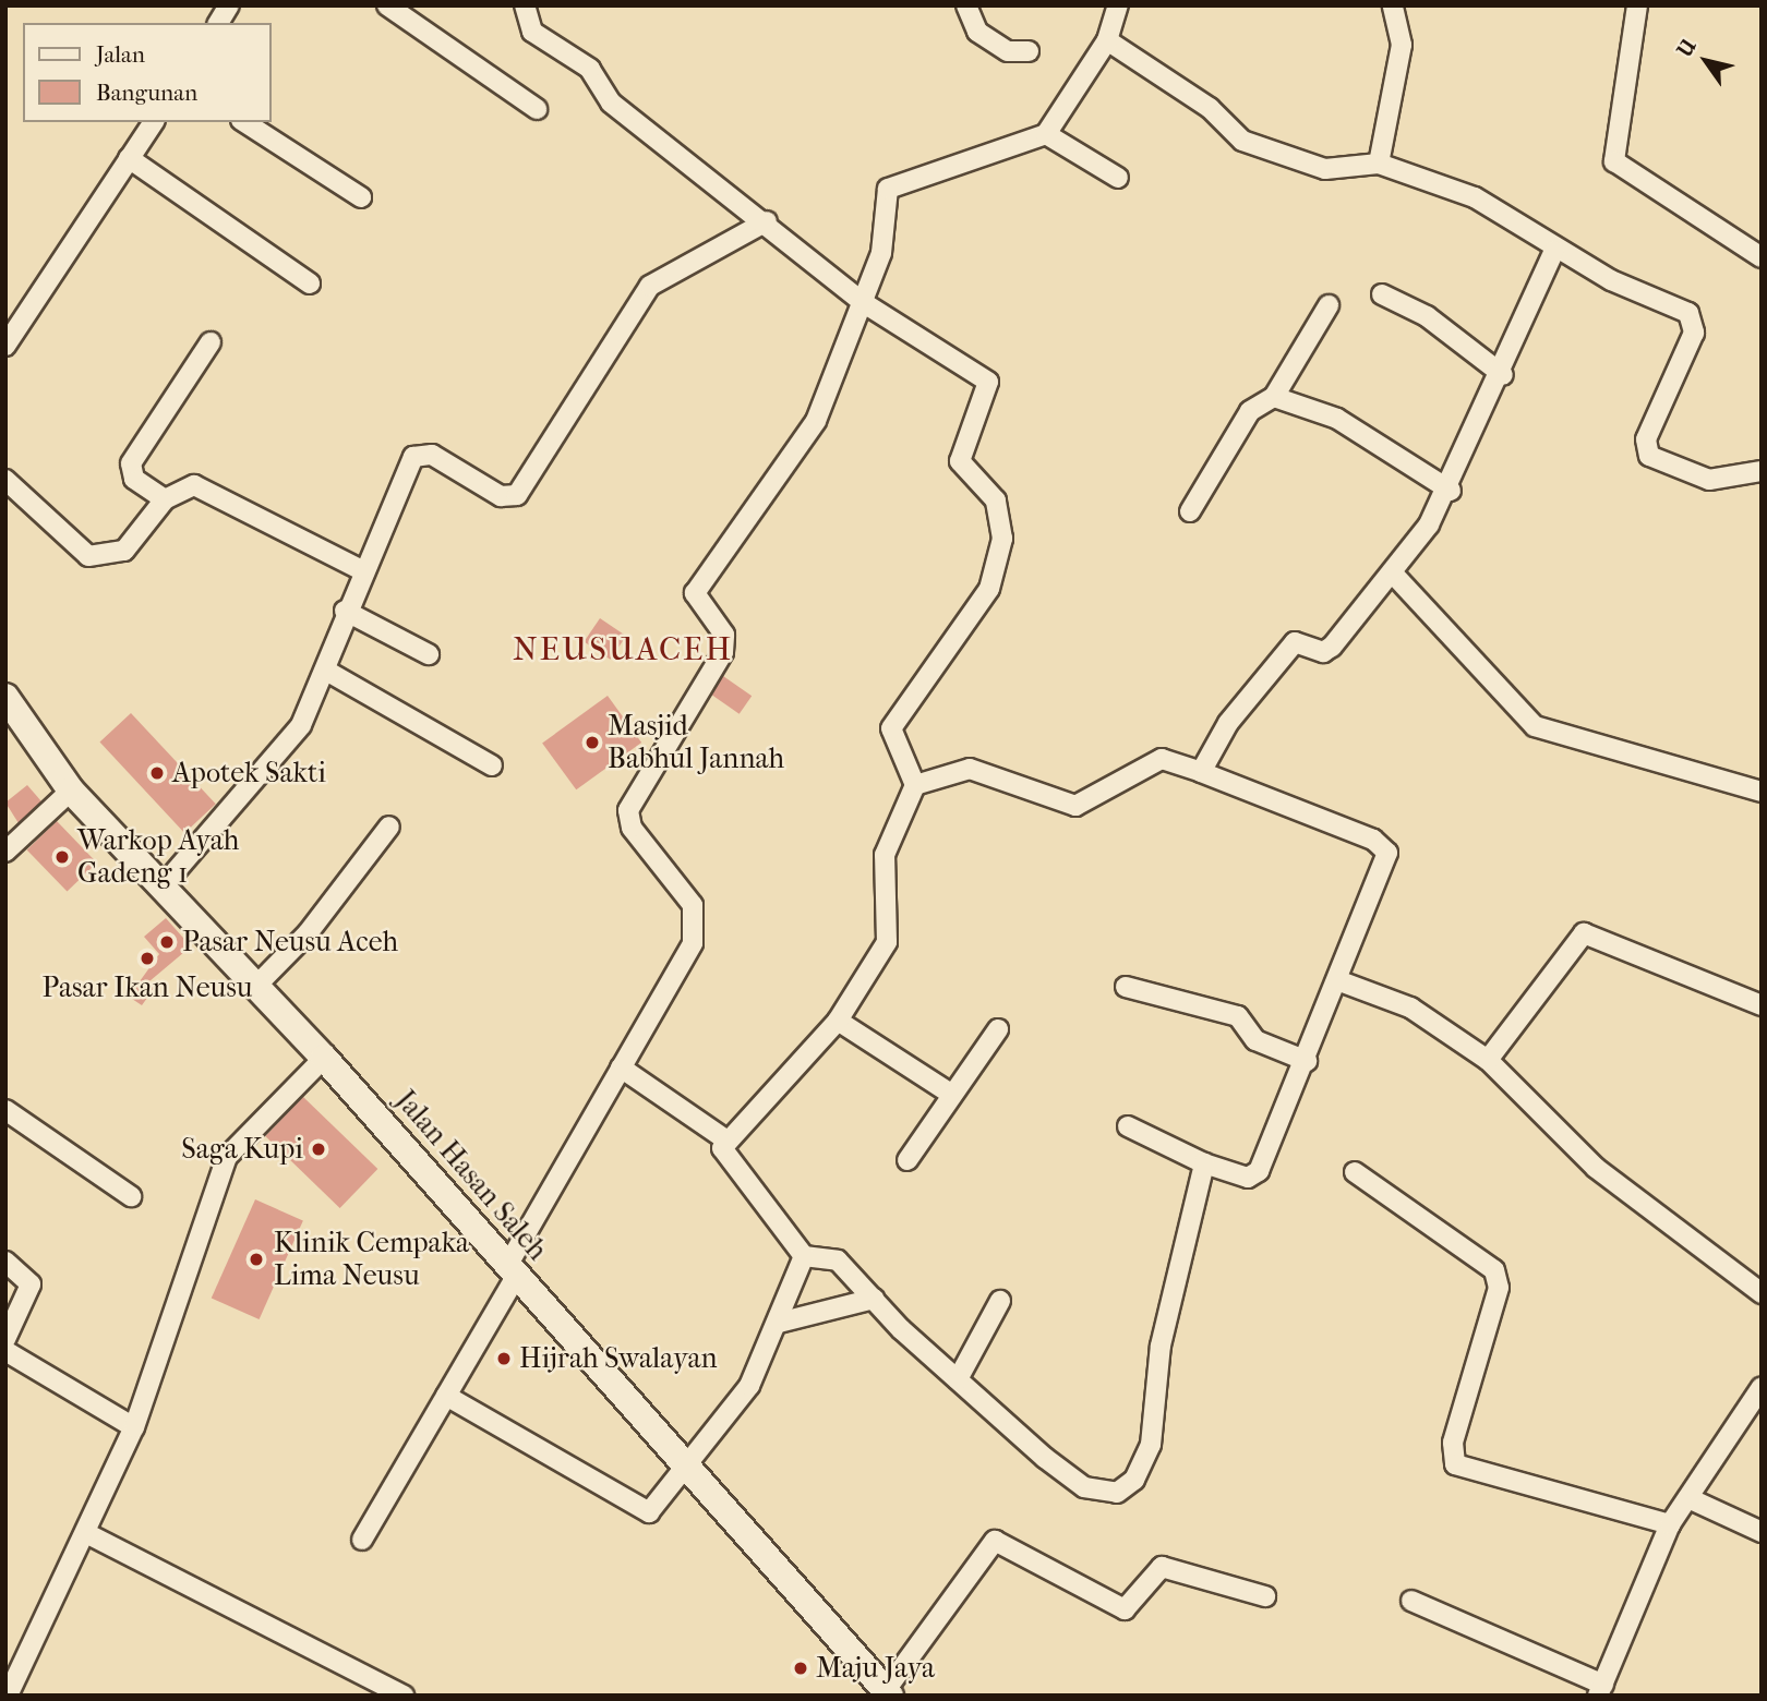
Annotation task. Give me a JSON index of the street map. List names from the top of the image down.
{
  "streets": {
    "street": ["Jalan Hasan Saleh"]
  },
  "districts": ["NEUSUACEH"],
  "places": [
    "Masjid Babhul Jannah",
    "Apotek Sakti",
    "Warkop Ayah Gadeng 1",
    "Pasar Neusu Aceh",
    "Pasar Ikan Neusu",
    "Saga Kupi",
    "Klinik Cempaka Lima Neusu",
    "Hijrah Swalayan",
    "Maju Jaya"
  ],
  "legend": ["Jalan", "Bangunan"],
  "north": "top left"
}
